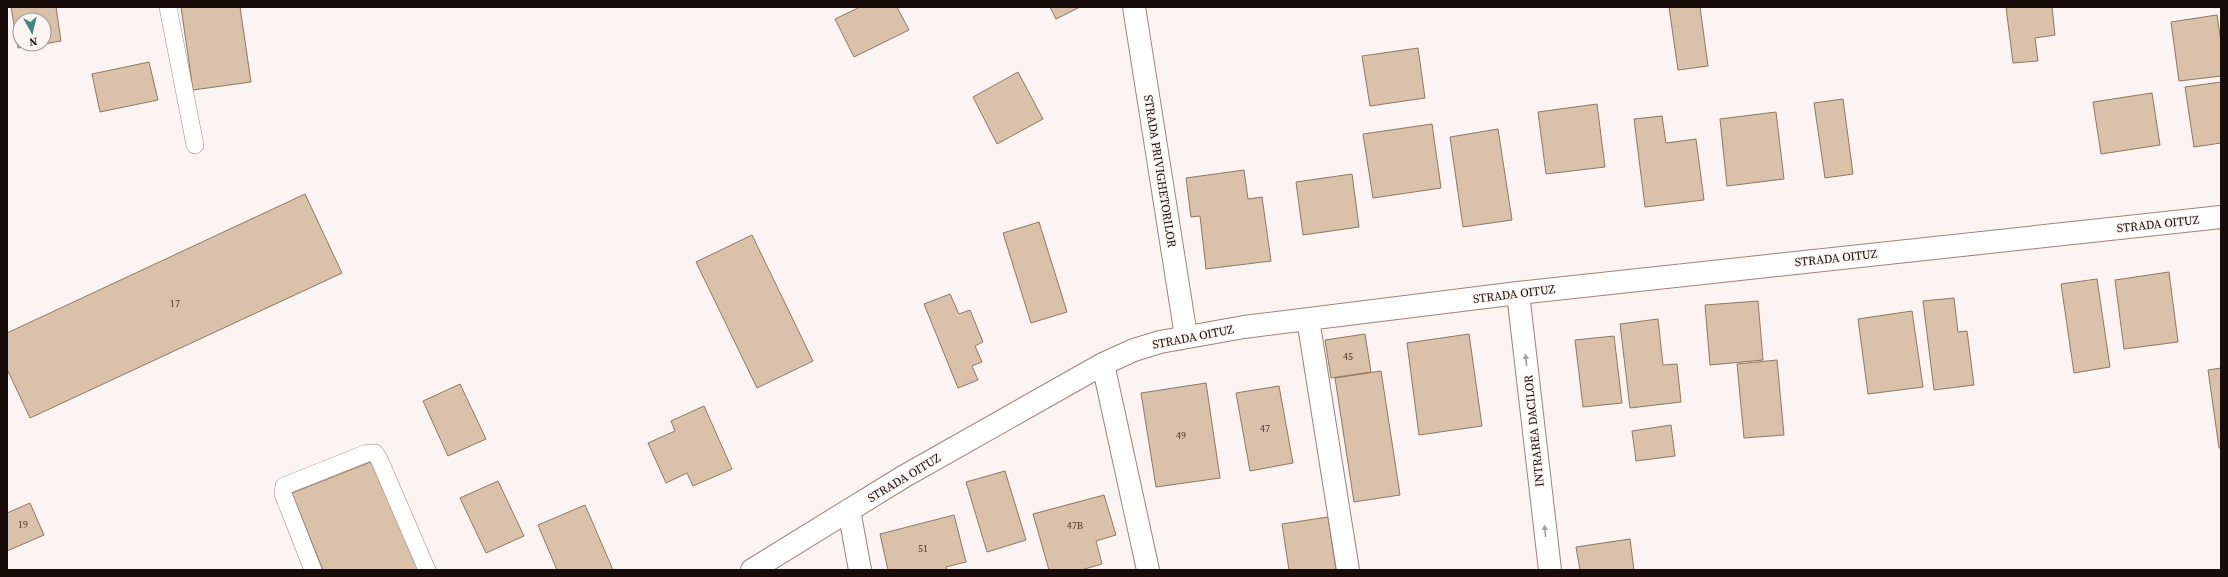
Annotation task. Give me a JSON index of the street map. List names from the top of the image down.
{
  "streets": {
    "street": ["STRADA PRIVIGHETORILOR", "STRADA OITUZ", "INTRAREA DACILOR"]
  },
  "crossings": [
    ["STRADA PRIVIGHETORILOR", "STRADA OITUZ"],
    ["STRADA OITUZ", "INTRAREA DACILOR"]
  ],
  "one_way": ["INTRAREA DACILOR"],
  "house_numbers": [
    "17",
    "45",
    "47",
    "49",
    "19",
    "47B",
    "51"
  ],
  "north": "bottom"
}
